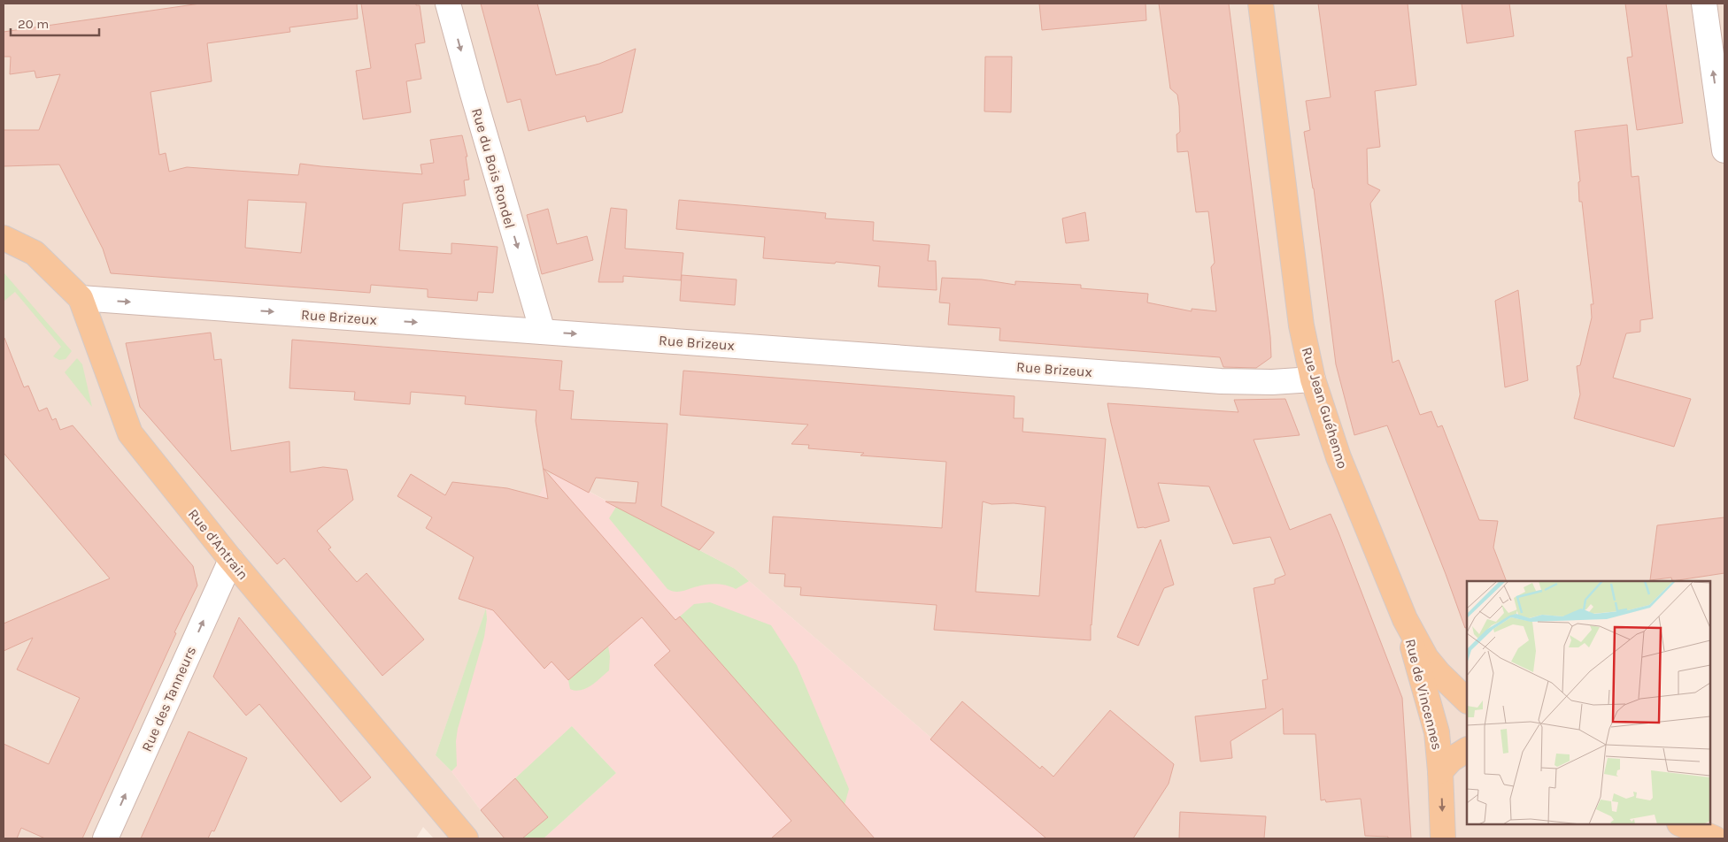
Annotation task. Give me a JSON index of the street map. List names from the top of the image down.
{
  "streets": {
    "main road": ["Rue Jean Guéhenno", "Rue d'Antrain", "Rue de Vincennes"],
    "street": ["Rue du Bois Rondel", "Rue Brizeux", "Rue des Tanneurs"]
  },
  "crossings": [
    ["Rue du Bois Rondel", "Rue Brizeux"],
    ["Rue Brizeux", "Rue Jean Guéhenno"],
    ["Rue Brizeux", "Rue d'Antrain"],
    ["Rue Jean Guéhenno", "Rue de Vincennes"],
    ["Rue d'Antrain", "Rue des Tanneurs"]
  ],
  "one_way": ["Rue du Bois Rondel", "Rue Brizeux", "Rue des Tanneurs"],
  "scale_bar": "20 m"
}
